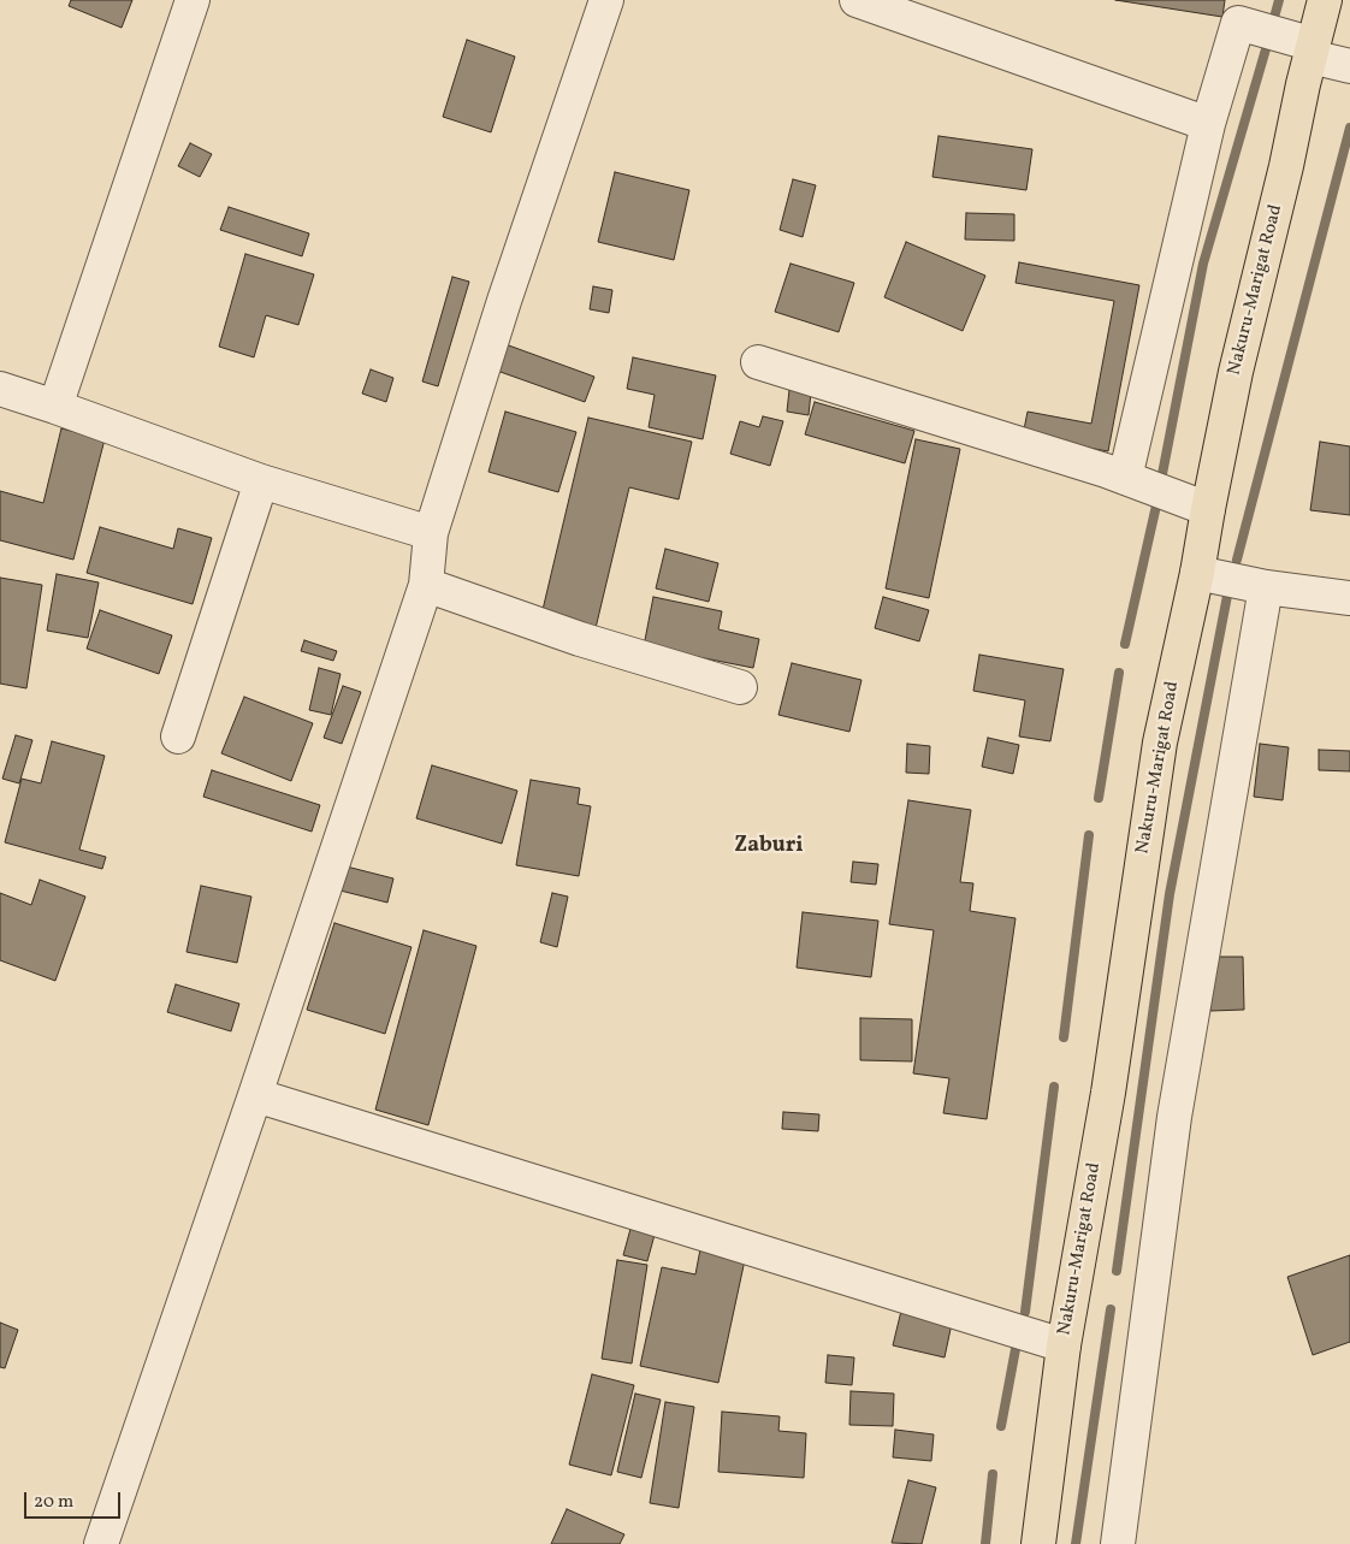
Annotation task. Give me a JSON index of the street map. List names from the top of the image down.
{
  "streets": {
    "main road": ["Nakuru-Marigat Road"]
  },
  "districts": ["Zaburi"],
  "scale_bar": "20 m"
}
